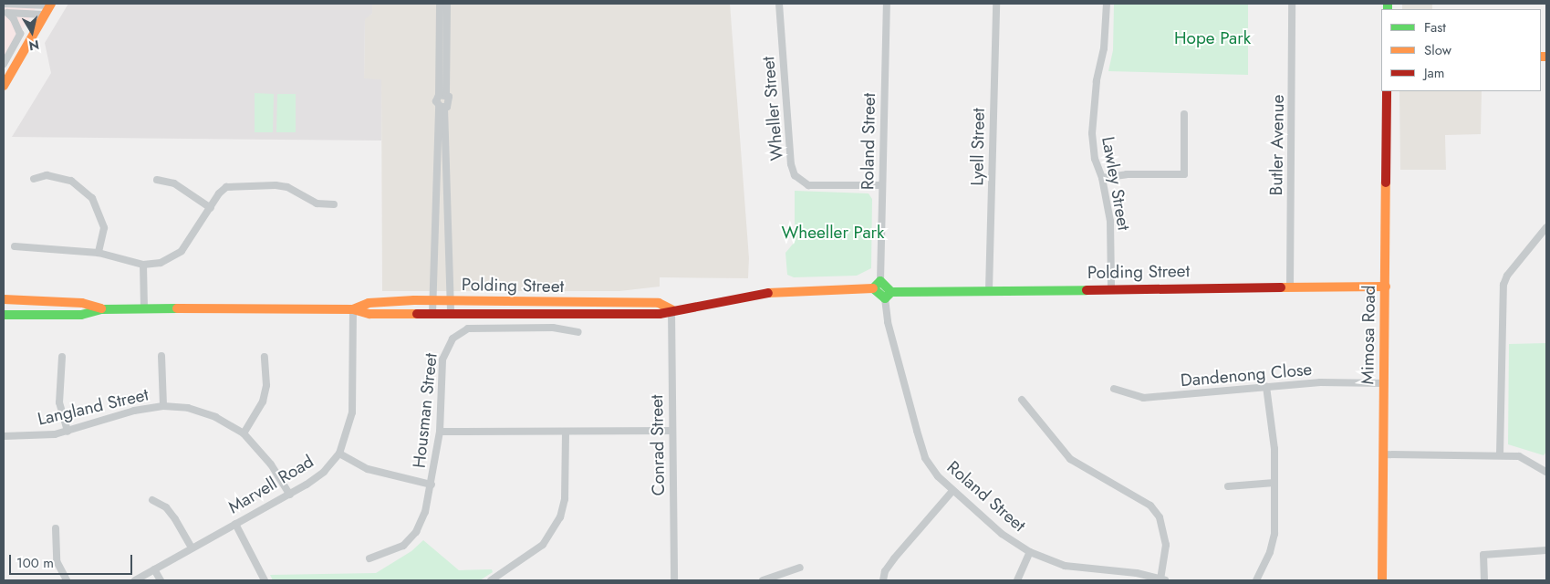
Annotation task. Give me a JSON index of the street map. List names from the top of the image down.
{
  "streets": {
    "main road": ["Polding Street", "Mimosa Road"],
    "street": [
      "Wheller Street",
      "Roland Street",
      "Butler Avenue",
      "Lyell Street",
      "Lawley Street",
      "Dandenong Close",
      "Langland Street",
      "Housman Street",
      "Conrad Street",
      "Marvell Road"
    ]
  },
  "crossings": [
    ["Wheller Street", "Roland Street"],
    ["Roland Street", "Polding Street"],
    ["Butler Avenue", "Polding Street"],
    ["Lyell Street", "Polding Street"],
    ["Lawley Street", "Polding Street"],
    ["Polding Street", "Mimosa Road"],
    ["Polding Street", "Conrad Street"],
    ["Polding Street", "Marvell Road"],
    ["Mimosa Road", "Dandenong Close"],
    ["Langland Street", "Marvell Road"]
  ],
  "parks": ["Hope Park", "Wheeller Park"],
  "legend": ["Fast", "Slow", "Jam"],
  "scale_bar": "100 m",
  "north": "bottom"
}
